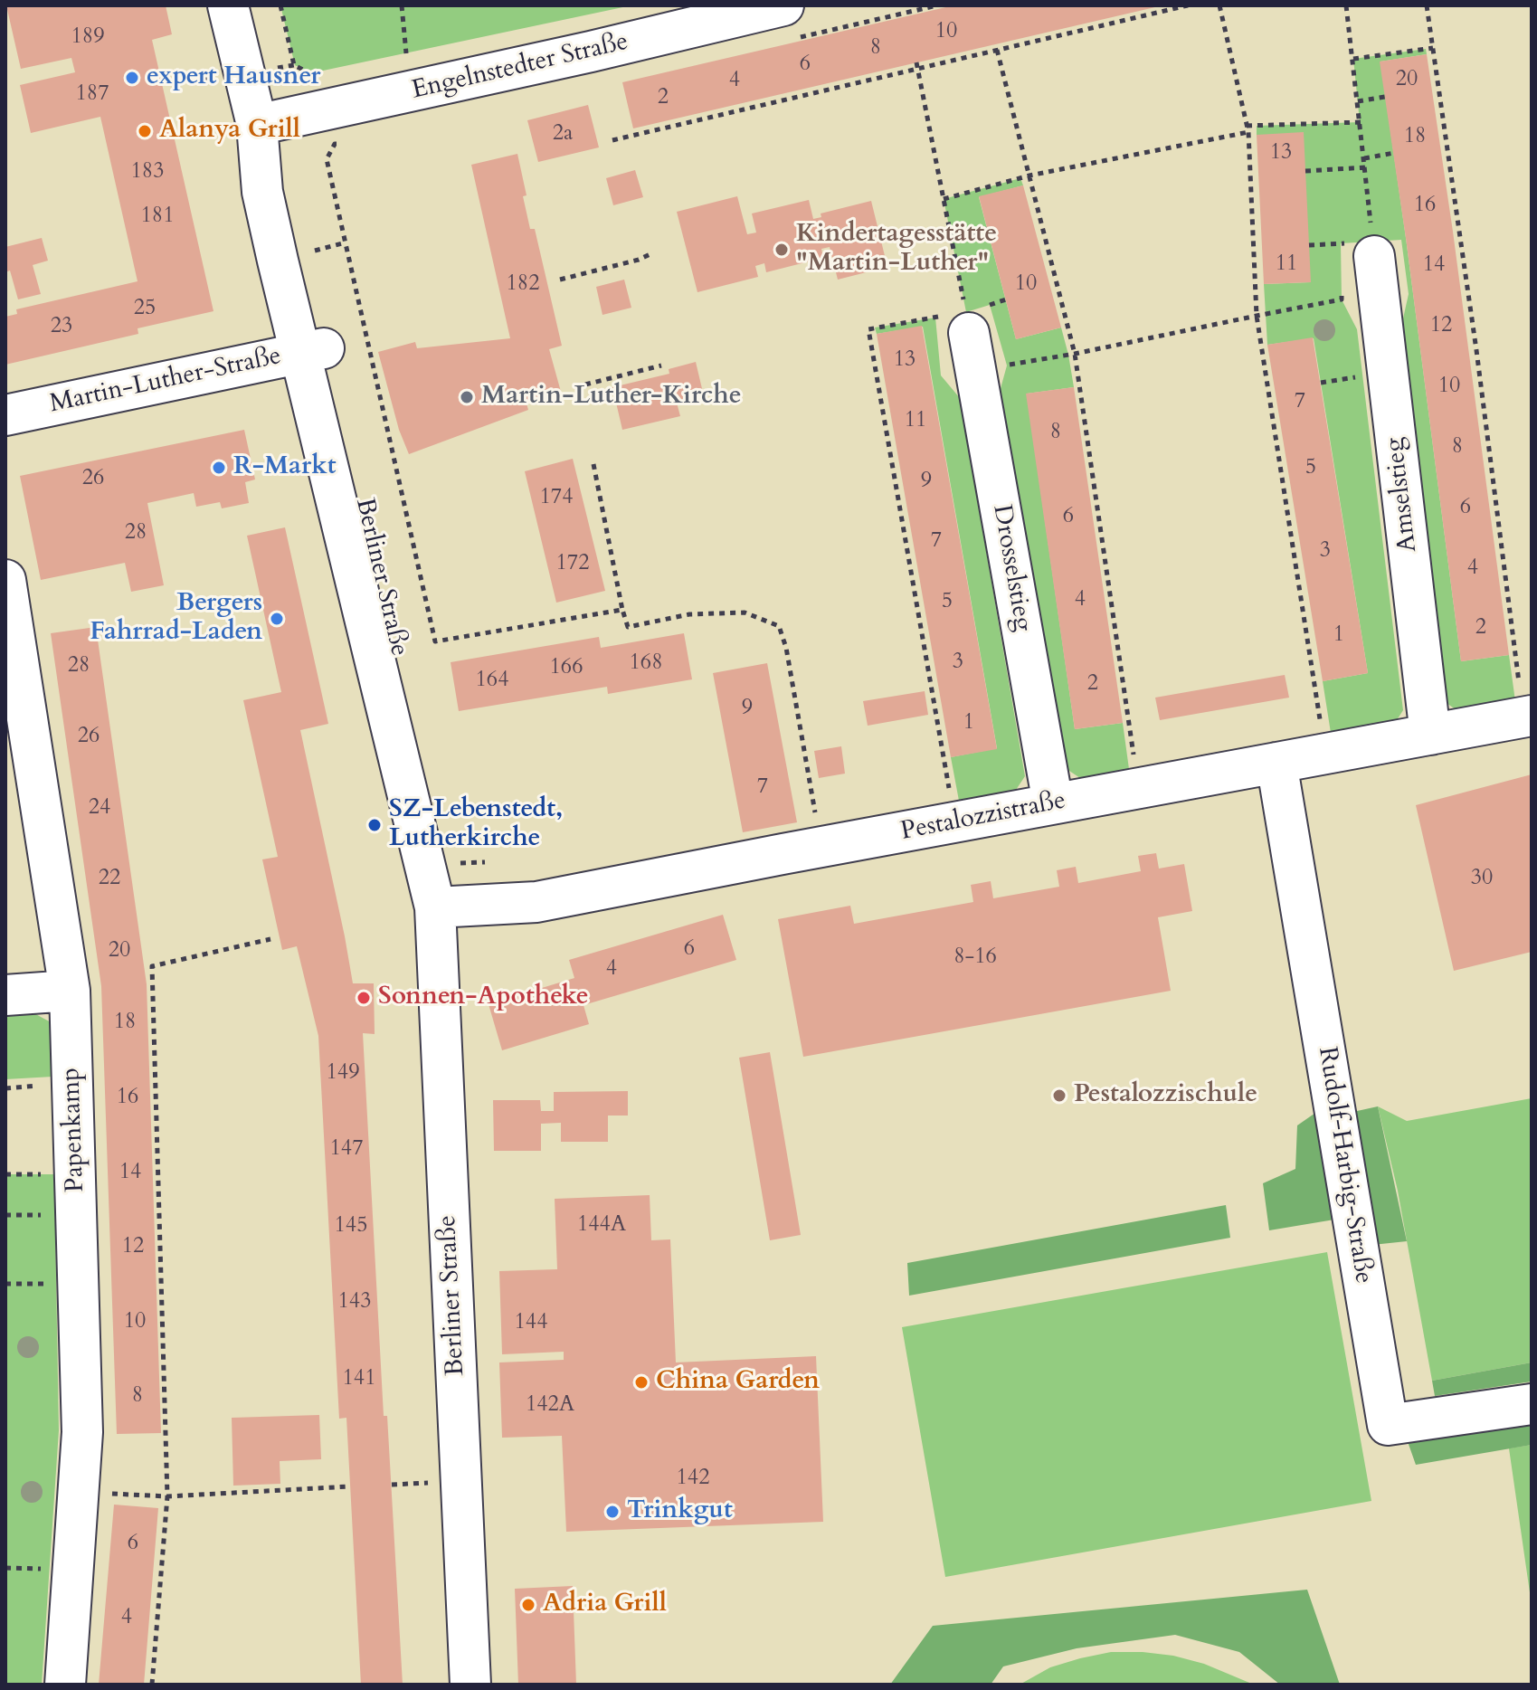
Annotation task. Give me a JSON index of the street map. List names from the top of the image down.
{
  "streets": {
    "street": [
      "Engelnstedter Straße",
      "Martin-Luther-Straße",
      "Amselstieg",
      "Drosselstieg",
      "Berliner Straße",
      "Pestalozzistraße",
      "Papenkamp",
      "Rudolf-Harbig-Straße"
    ]
  },
  "crossings": [
    ["Engelnstedter Straße", "Berliner Straße"],
    ["Martin-Luther-Straße", "Berliner Straße"],
    ["Amselstieg", "Pestalozzistraße"],
    ["Drosselstieg", "Pestalozzistraße"],
    ["Berliner Straße", "Pestalozzistraße"],
    ["Pestalozzistraße", "Rudolf-Harbig-Straße"]
  ],
  "places": [
    "expert Hausner",
    "Alanya Grill",
    "Kindertagesstätte \"Martin-Luther\"",
    "Martin-Luther-Kirche",
    "R-Markt",
    "Bergers Fahrrad-Laden",
    "SZ-Lebenstedt, Lutherkirche",
    "Sonnen-Apotheke",
    "Pestalozzischule",
    "China Garden",
    "Trinkgut",
    "Adria Grill"
  ],
  "house_numbers": [
    "10",
    "189",
    "8",
    "6",
    "20",
    "4",
    "187",
    "2",
    "2a",
    "18",
    "13",
    "183",
    "16",
    "181",
    "11",
    "14",
    "182",
    "10",
    "25",
    "12",
    "23",
    "13",
    "10",
    "7",
    "11",
    "8",
    "8",
    "5",
    "26",
    "9",
    "174",
    "6",
    "6",
    "28",
    "7",
    "3",
    "172",
    "4",
    "4",
    "5",
    "2",
    "1",
    "3",
    "168",
    "28",
    "166",
    "164",
    "2",
    "9",
    "1",
    "26",
    "7",
    "24",
    "22",
    "30",
    "6",
    "20",
    "8-16",
    "4",
    "18",
    "149",
    "16",
    "147",
    "14",
    "144A",
    "145",
    "12",
    "143",
    "10",
    "144",
    "141",
    "8",
    "142A",
    "142",
    "6",
    "4"
  ]
}
